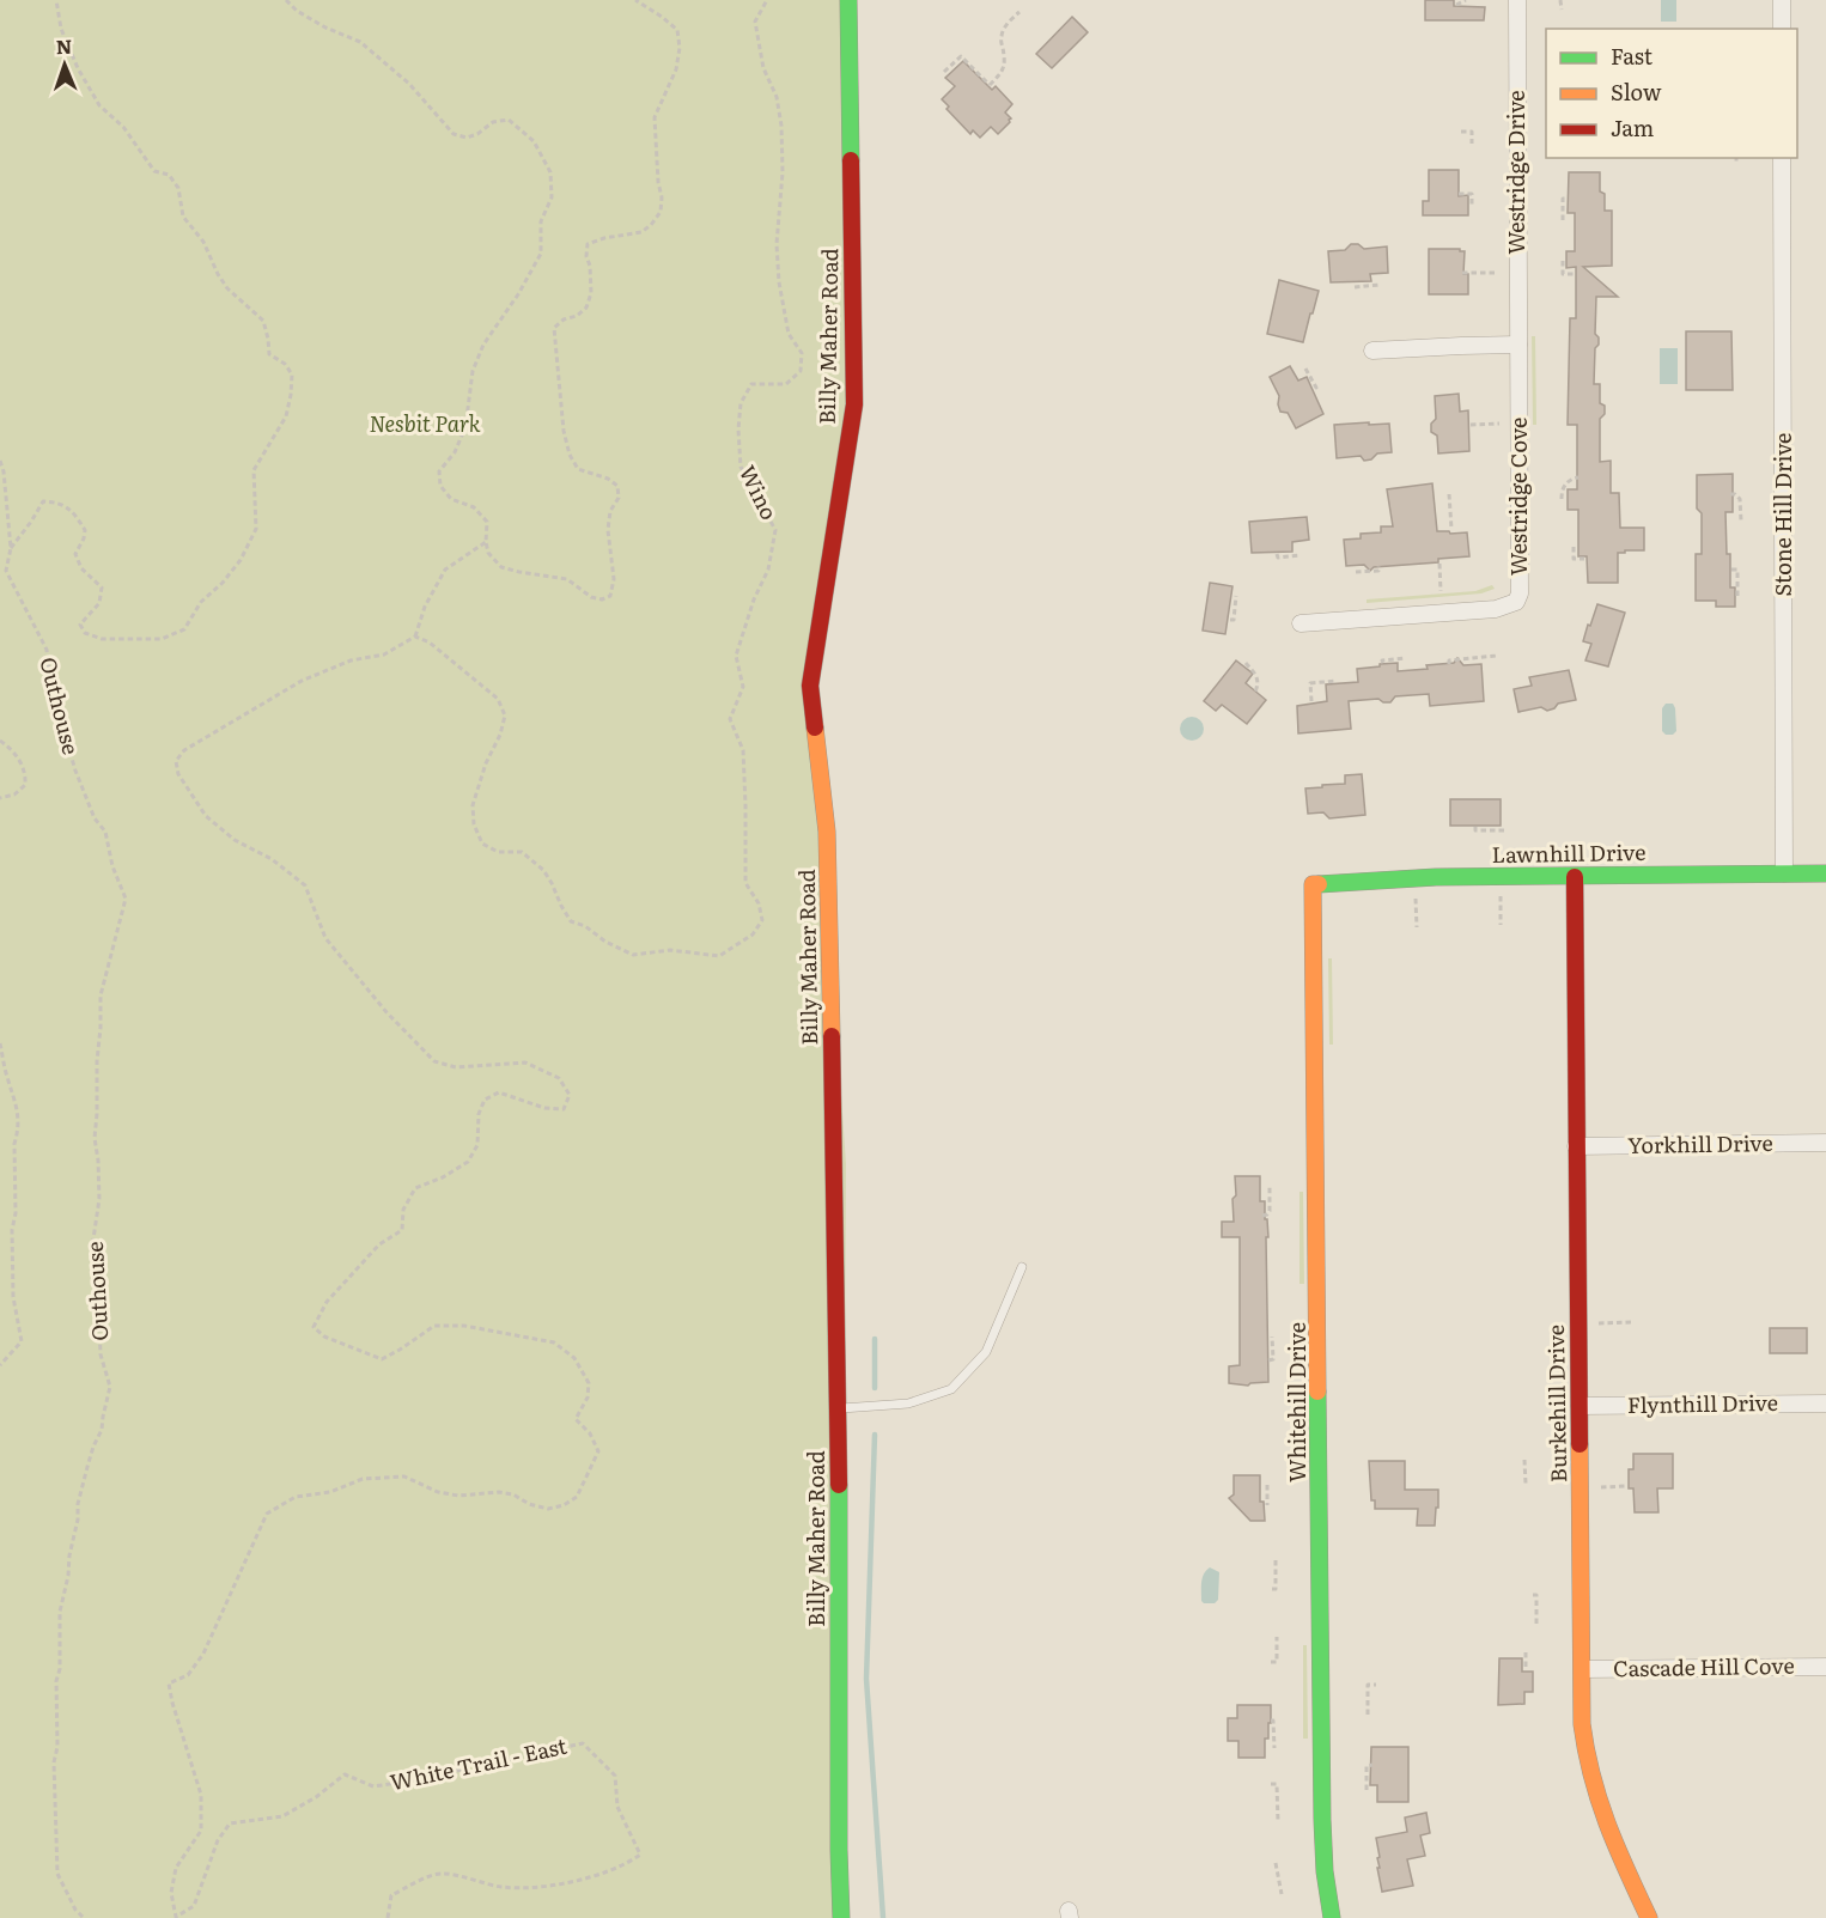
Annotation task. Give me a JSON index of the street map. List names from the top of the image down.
{
  "streets": {
    "street": [
      "Westridge Drive",
      "Billy Maher Road",
      "Westridge Cove",
      "Stone Hill Drive",
      "Lawnhill Drive",
      "Yorkhill Drive",
      "Whitehill Drive",
      "Burkehill Drive",
      "Flynthill Drive",
      "Cascade Hill Cove"
    ],
    "path": ["Wino", "Outhouse", "White Trail - East"]
  },
  "crossings": [
    ["Westridge Drive", "Westridge Cove"],
    ["Wino", "White Trail - East"],
    ["Stone Hill Drive", "Lawnhill Drive"],
    ["Lawnhill Drive", "Whitehill Drive"],
    ["Lawnhill Drive", "Burkehill Drive"],
    ["Yorkhill Drive", "Burkehill Drive"],
    ["Burkehill Drive", "Flynthill Drive"],
    ["Burkehill Drive", "Cascade Hill Cove"]
  ],
  "parks": ["Nesbit Park"],
  "legend": ["Fast", "Slow", "Jam"],
  "north": "top"
}
